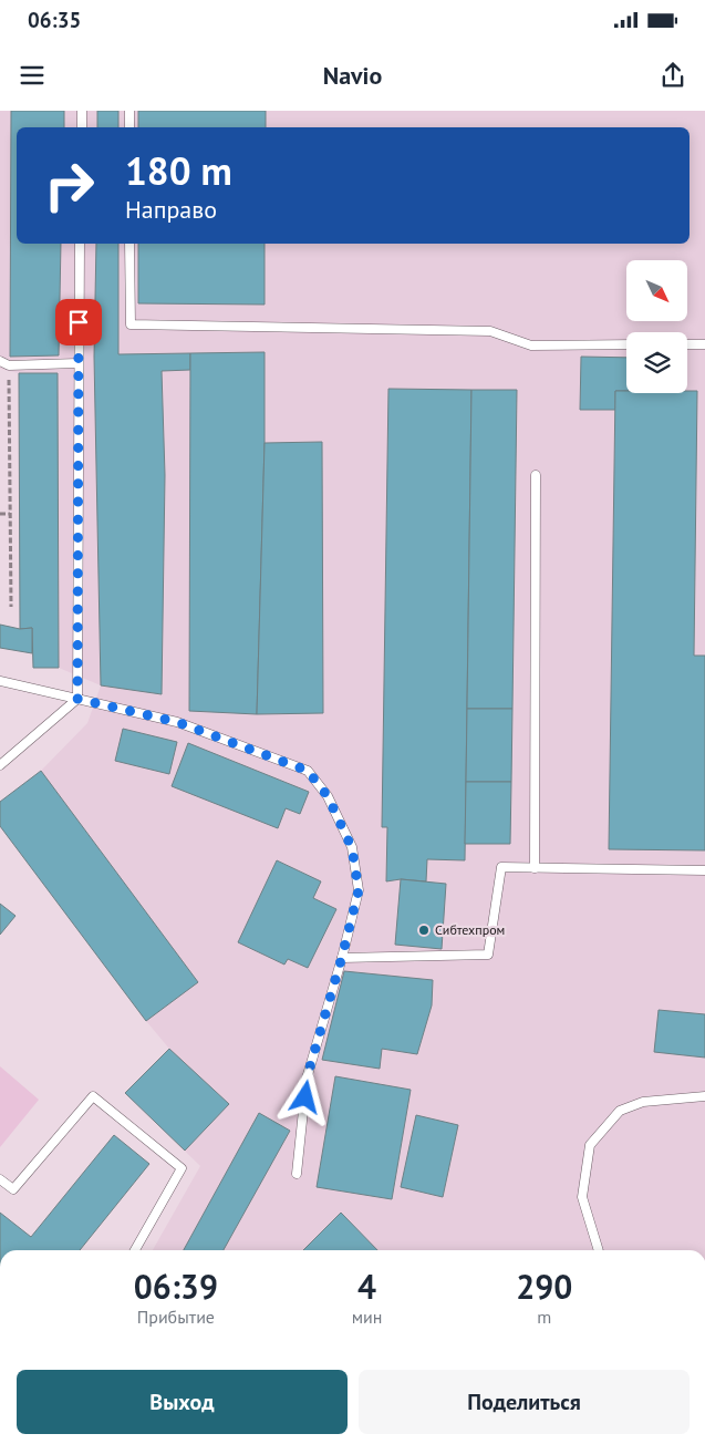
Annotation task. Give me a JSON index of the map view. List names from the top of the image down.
{
  "places": ["Сибтехпром"],
  "north": "bottom right",
  "page": {
    "status": "06:35",
    "header": "Navio",
    "turn": ["180 m", "Направо"],
    "eta": [
      "06:39",
      "Прибытие",
      "4",
      "мин",
      "290",
      "m"
    ],
    "buttons": ["Выход", "Поделиться"]
  }
}
